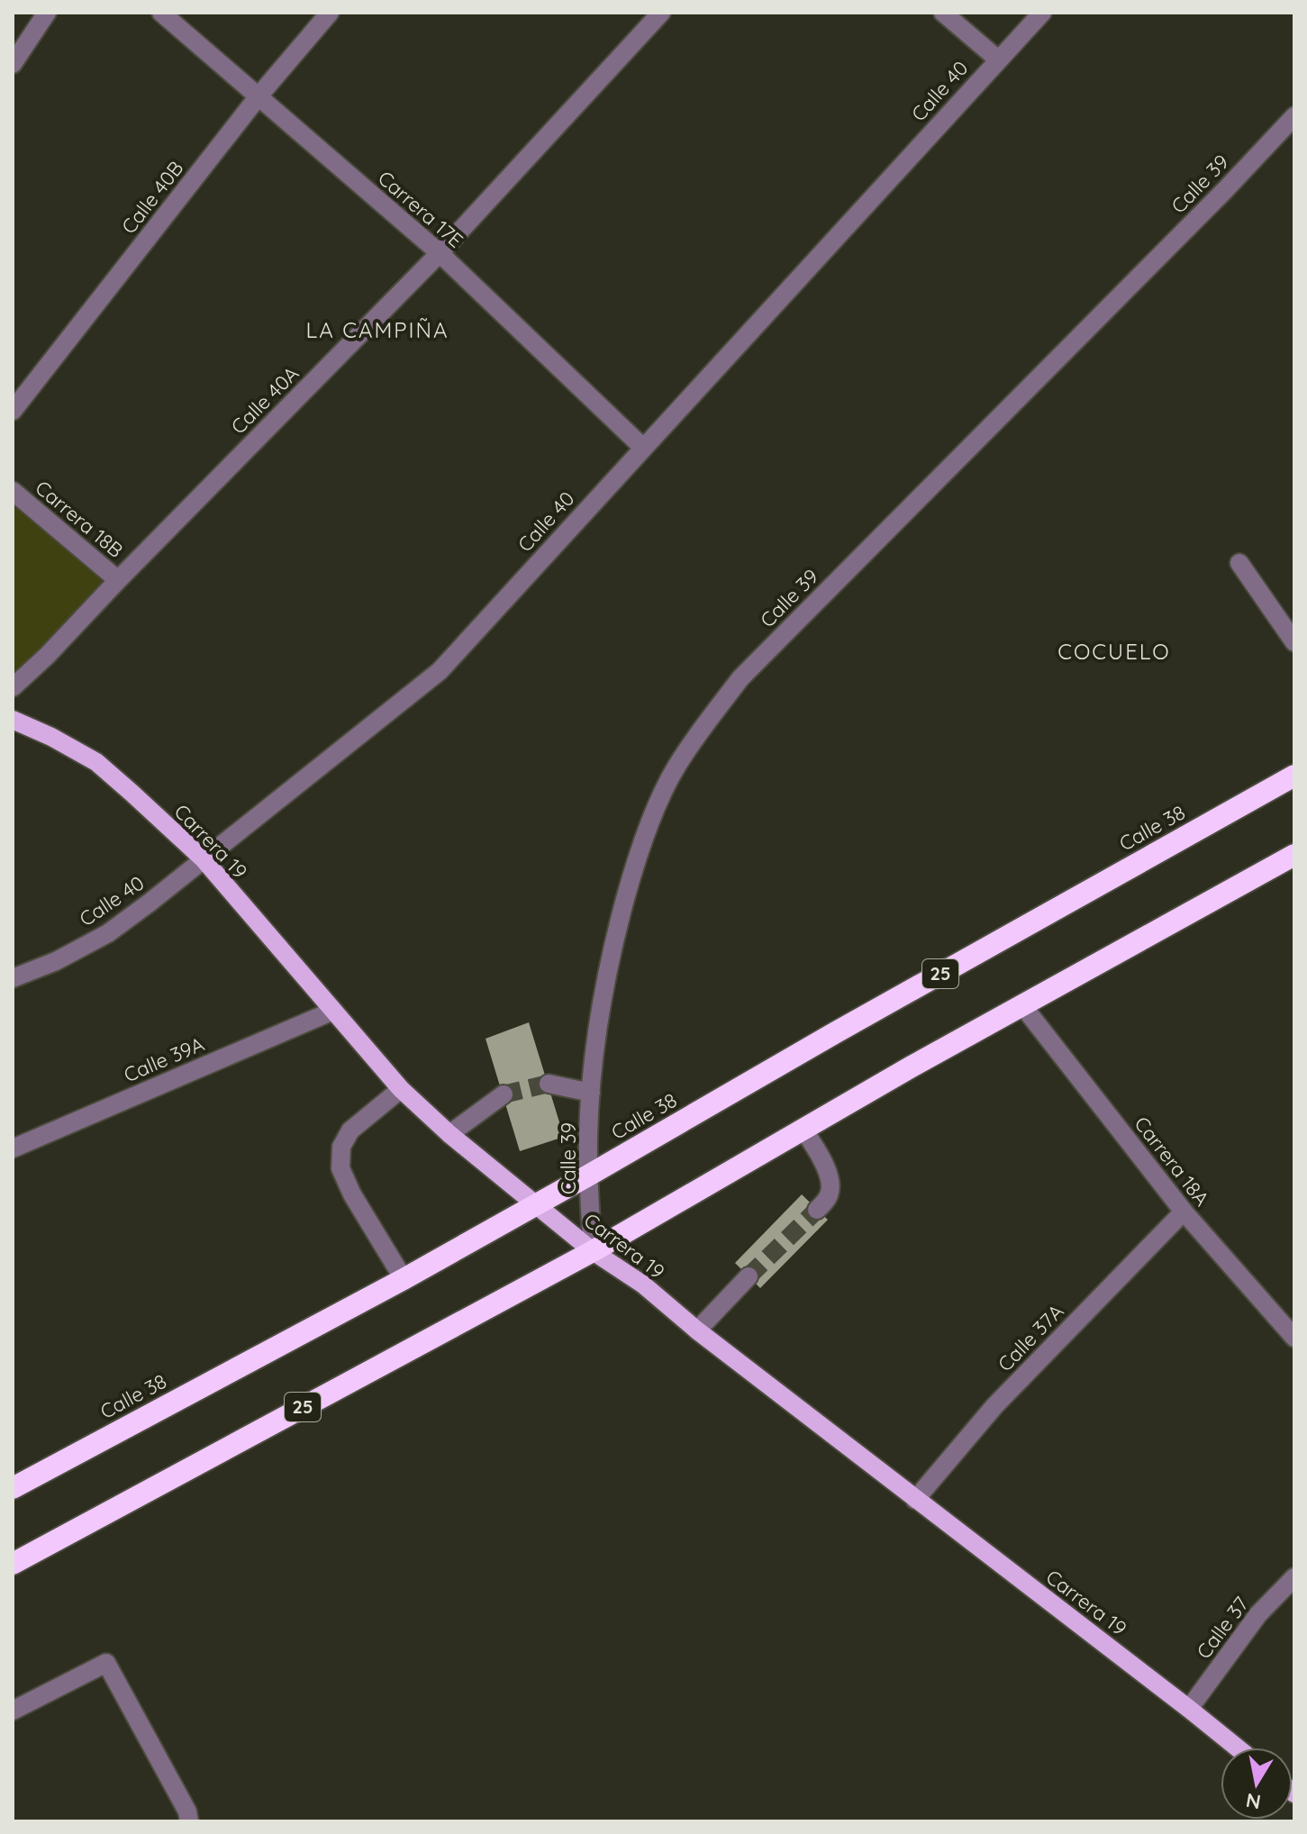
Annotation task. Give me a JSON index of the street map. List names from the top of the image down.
{
  "streets": {
    "highway": ["Calle 38", "25"],
    "main road": ["Carrera 19"],
    "street": [
      "Calle 40",
      "Calle 39",
      "Calle 40B",
      "Carrera 17E",
      "Calle 40A",
      "Carrera 18B",
      "Calle 39A",
      "Carrera 18A",
      "Calle 37A",
      "Calle 37"
    ]
  },
  "crossings": [
    ["Calle 40", "Carrera 17E"],
    ["Calle 40", "Carrera 19"],
    ["Calle 39", "Calle 38"],
    ["Calle 39", "Carrera 19"],
    ["Calle 39", "25"],
    ["Calle 40B", "Carrera 17E"],
    ["Carrera 17E", "Calle 40A"],
    ["Calle 40A", "Carrera 18B"],
    ["Calle 38", "Carrera 19"],
    ["Carrera 19", "25"],
    ["Carrera 19", "Calle 39A"],
    ["Carrera 19", "Calle 37A"],
    ["Carrera 19", "Calle 37"],
    ["25", "Carrera 18A"],
    ["Carrera 18A", "Calle 37A"]
  ],
  "districts": ["LA CAMPIÑA", "COCUELO"],
  "north": "bottom"
}
